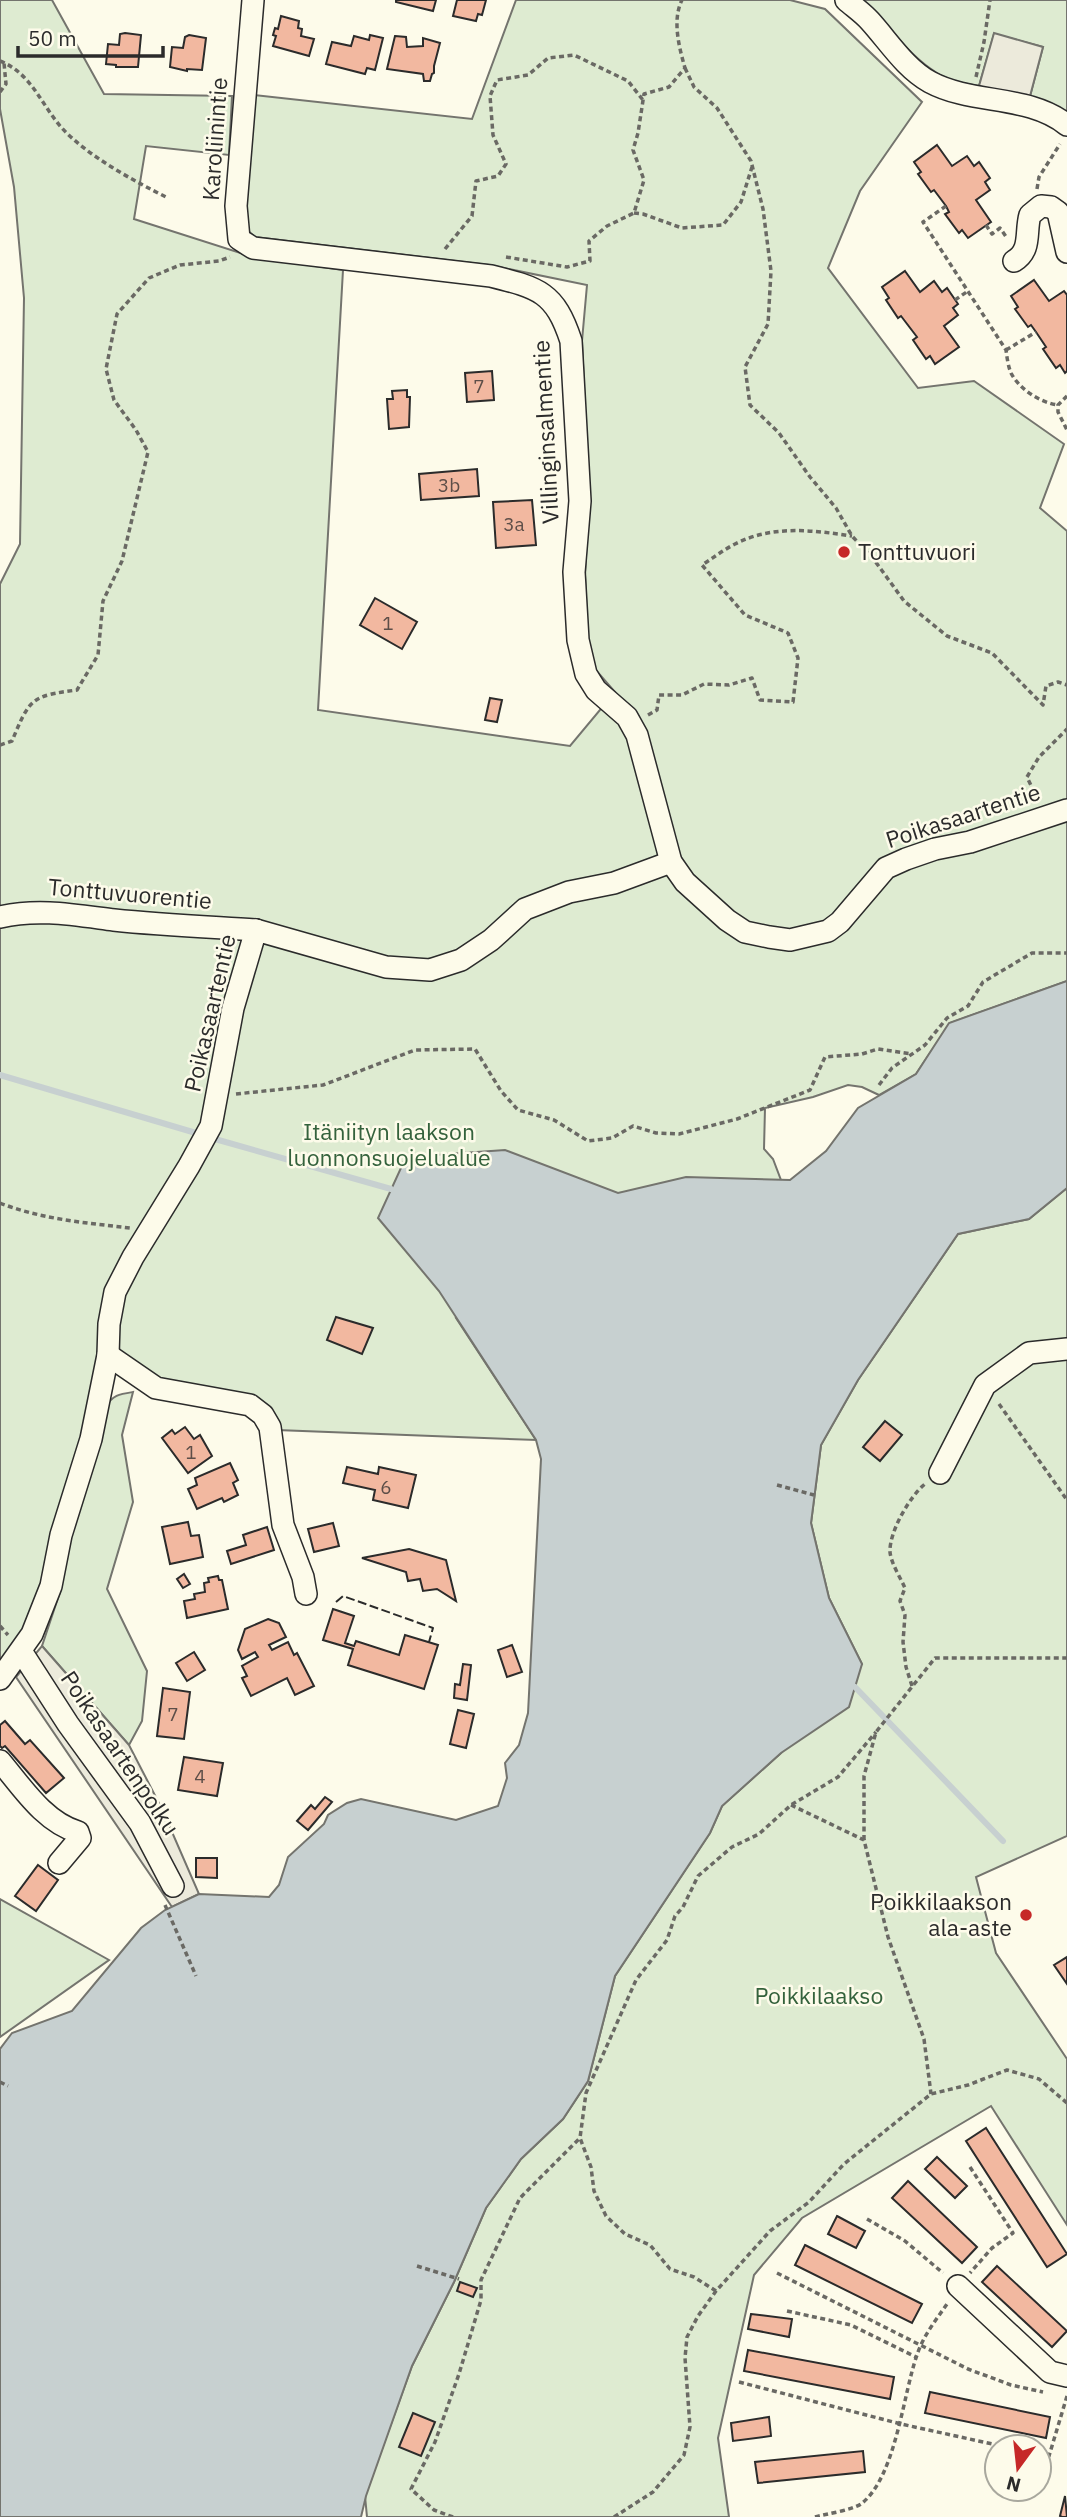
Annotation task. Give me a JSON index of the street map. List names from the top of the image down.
{
  "streets": {
    "street": [
      "Karoliinintie",
      "Villinginsalmentie",
      "Poikasaartentie",
      "Tonttuvuorentie",
      "Poikasaartenpolku"
    ]
  },
  "crossings": [
    ["Karoliinintie", "Villinginsalmentie"],
    ["Villinginsalmentie", "Poikasaartentie"],
    ["Poikasaartentie", "Tonttuvuorentie"],
    ["Poikasaartentie", "Poikasaartenpolku"]
  ],
  "parks": ["Itäniityn laakson luonnonsuojelualue", "Poikkilaakso"],
  "places": ["Tonttuvuori", "Poikkilaakson ala-aste"],
  "house_numbers": [
    "7",
    "3b",
    "3a",
    "1",
    "1",
    "6",
    "7",
    "4"
  ],
  "scale_bar": "50 m",
  "north": "bottom"
}
